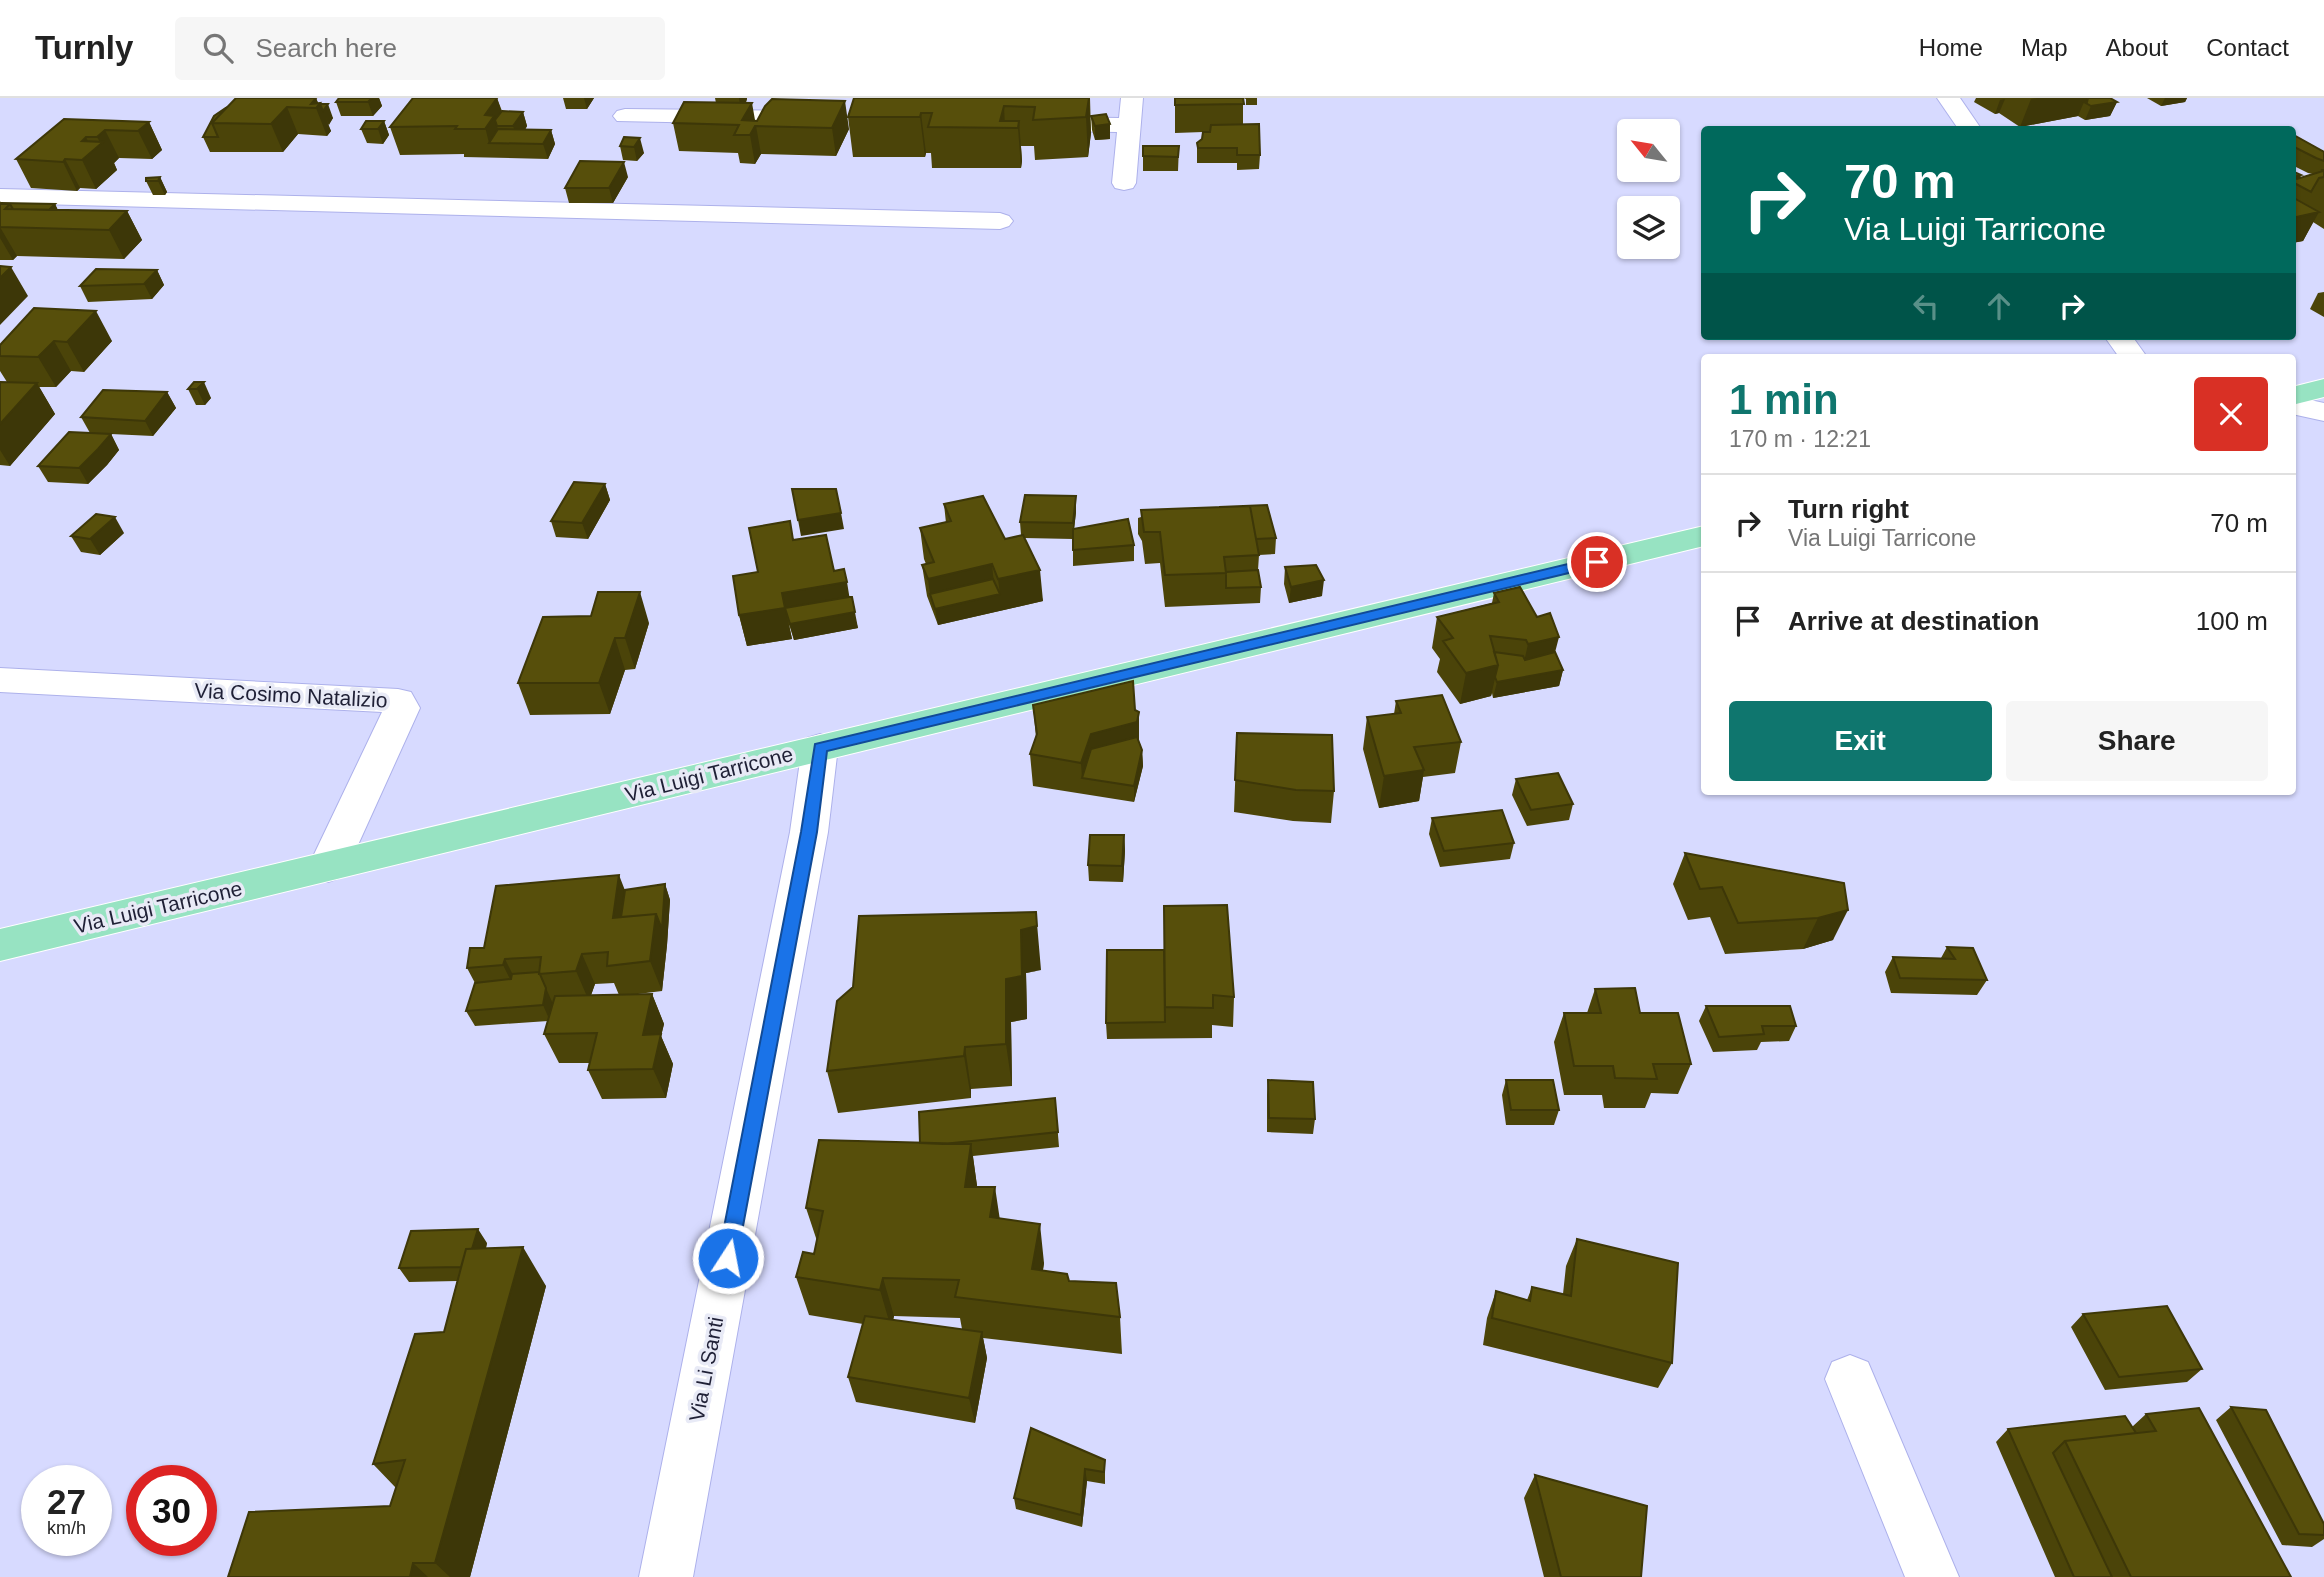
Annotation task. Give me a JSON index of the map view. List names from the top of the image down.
{
  "streets": {
    "main road": ["Via Luigi Tarricone"],
    "street": ["Via Cosimo Natalizio", "Via Li Santi"]
  },
  "crossings": [
    ["Via Cosimo Natalizio", "Via Luigi Tarricone"],
    ["Via Luigi Tarricone", "Via Li Santi"]
  ],
  "north": "top left",
  "page": {
    "header": "Turnly",
    "search": "Search here",
    "nav": [
      "Home",
      "Map",
      "About",
      "Contact"
    ],
    "turn": ["70 m", "Via Luigi Tarricone"],
    "heading": ["1 min", "170 m · 12:21"],
    "list": [
      {
        "name": "Turn right",
        "note": "Via Luigi Tarricone",
        "value": "70 m"
      },
      {
        "name": "Arrive at destination",
        "value": "100 m"
      }
    ],
    "buttons": ["Exit", "Share"],
    "speed": "27 km/h",
    "limit": "30"
  }
}
